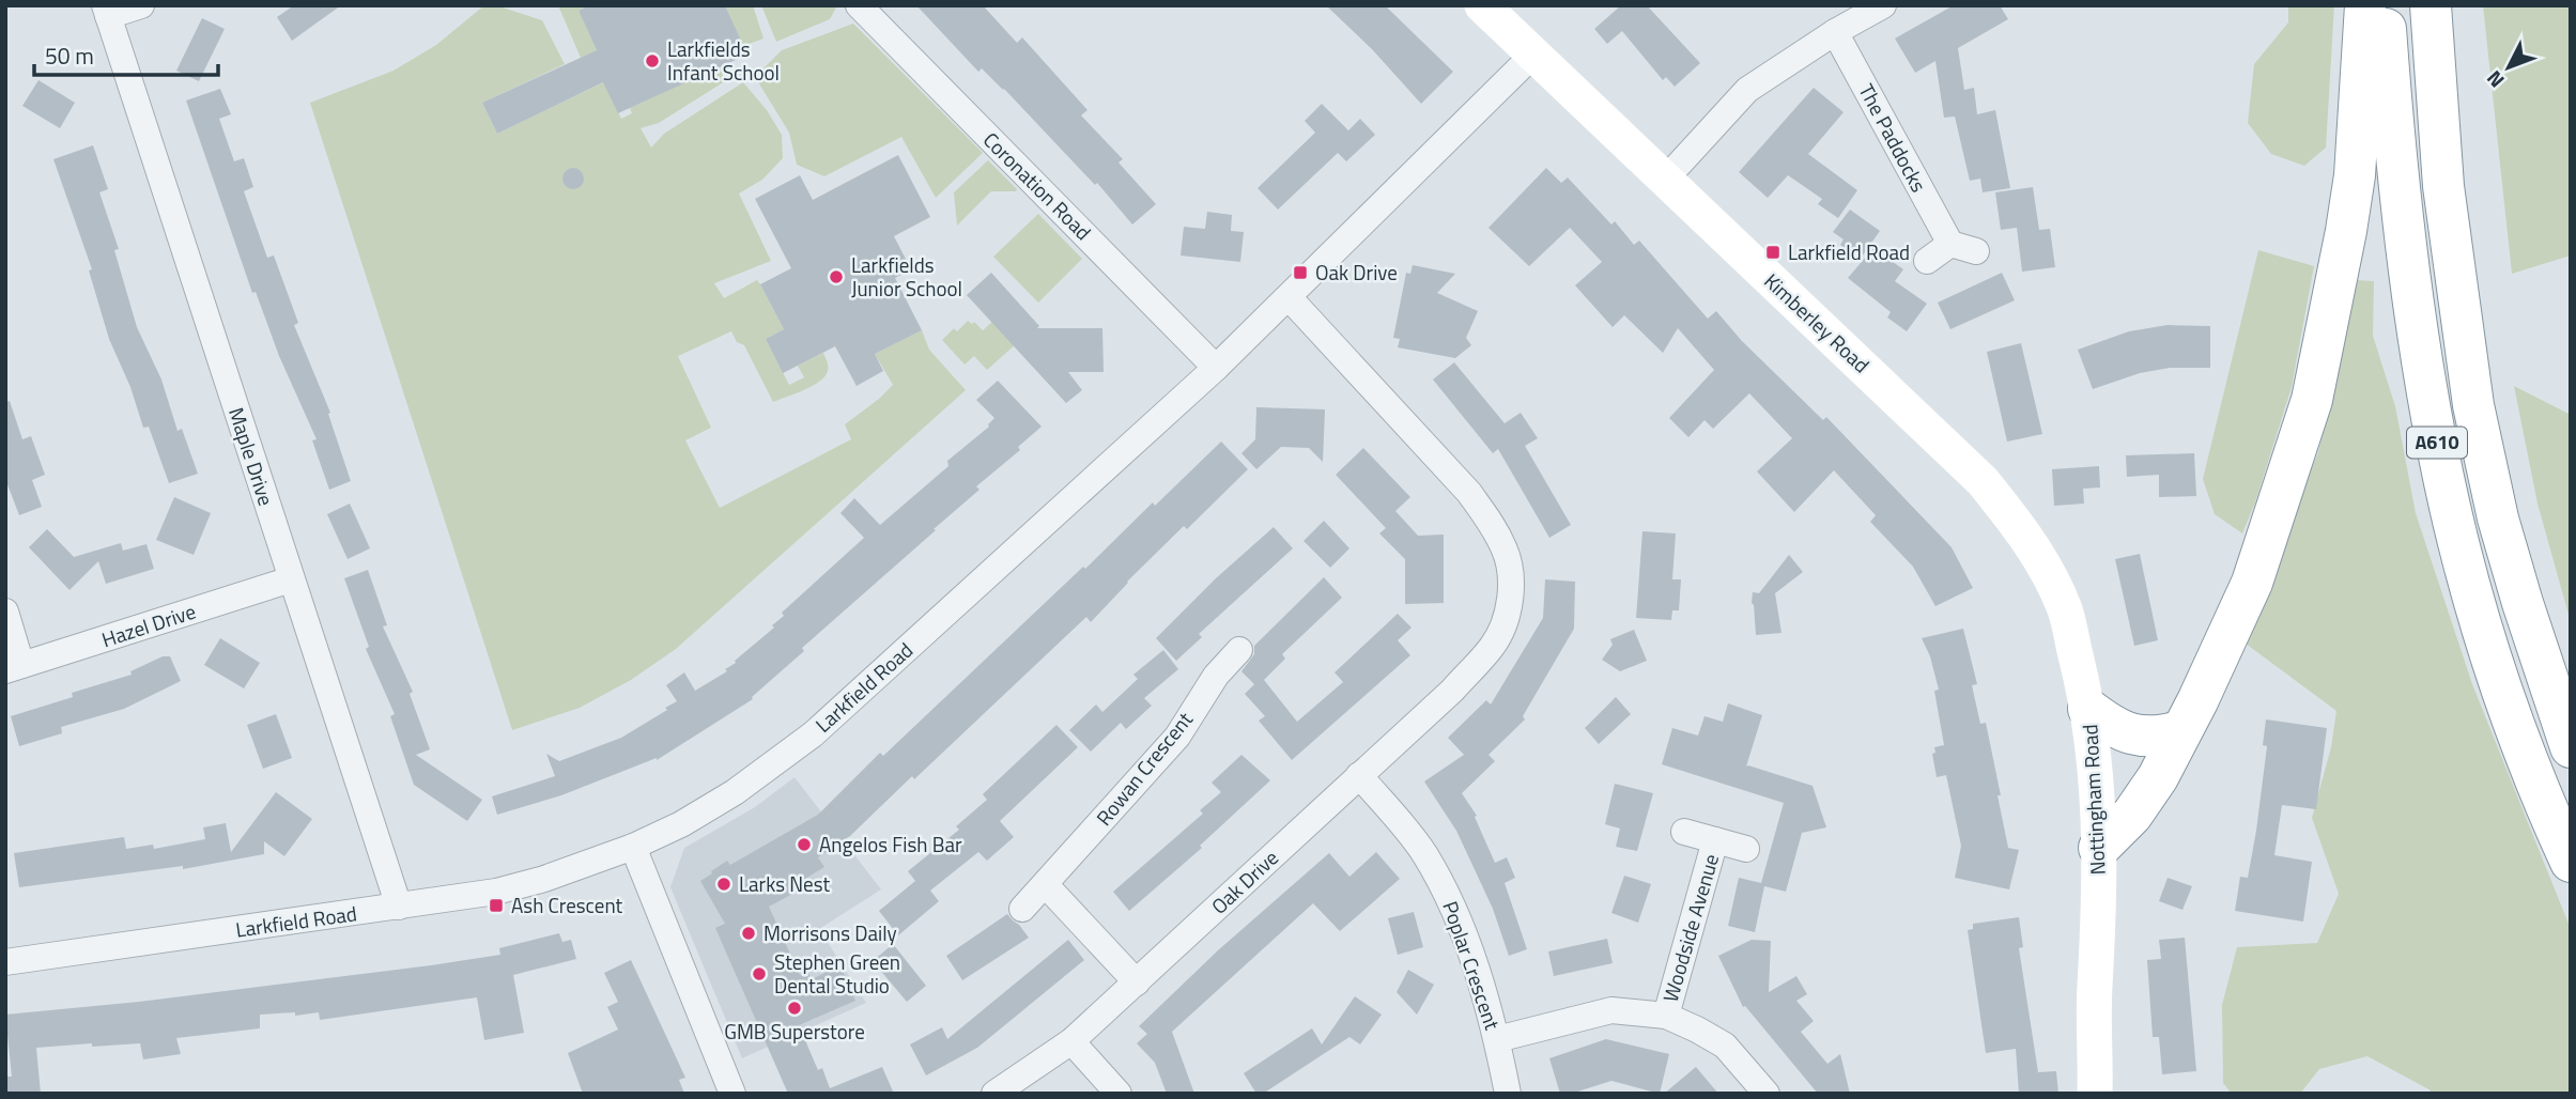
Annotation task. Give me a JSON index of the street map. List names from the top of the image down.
{
  "streets": {
    "highway": ["A610"],
    "street": [
      "The Paddocks",
      "Coronation Road",
      "Kimberley Road",
      "Maple Drive",
      "Hazel Drive",
      "Larkfield Road",
      "Rowan Crescent",
      "Nottingham Road",
      "Oak Drive",
      "Woodside Avenue",
      "Poplar Crescent"
    ]
  },
  "crossings": [
    ["Coronation Road", "Larkfield Road"],
    ["Kimberley Road", "Larkfield Road"],
    ["Kimberley Road", "Nottingham Road"],
    ["Maple Drive", "Hazel Drive"],
    ["Maple Drive", "Larkfield Road"],
    ["Larkfield Road", "Oak Drive"],
    ["Oak Drive", "Poplar Crescent"],
    ["Woodside Avenue", "Poplar Crescent"]
  ],
  "places": {
    "other": [
      "Larkfields Infant School",
      "Larkfields Junior School",
      "Angelos Fish Bar",
      "Larks Nest",
      "Morrisons Daily",
      "Stephen Green Dental Studio",
      "GMB Superstore"
    ],
    "transit": ["Larkfield Road", "Oak Drive", "Ash Crescent"]
  },
  "scale_bar": "50 m",
  "north": "bottom left"
}
